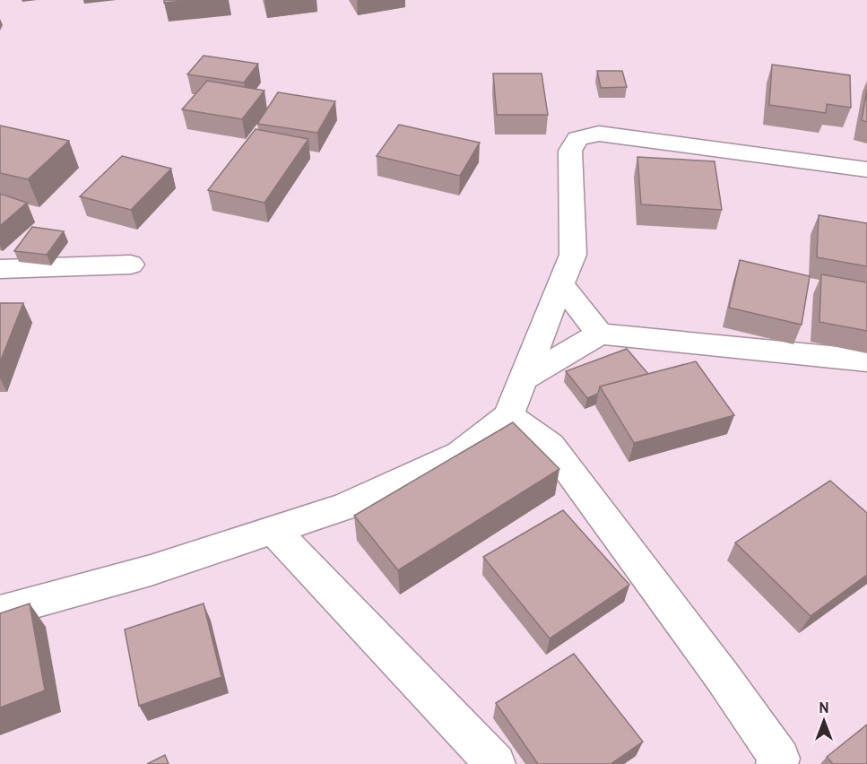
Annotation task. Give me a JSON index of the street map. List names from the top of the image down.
{
  "north": "top"
}
